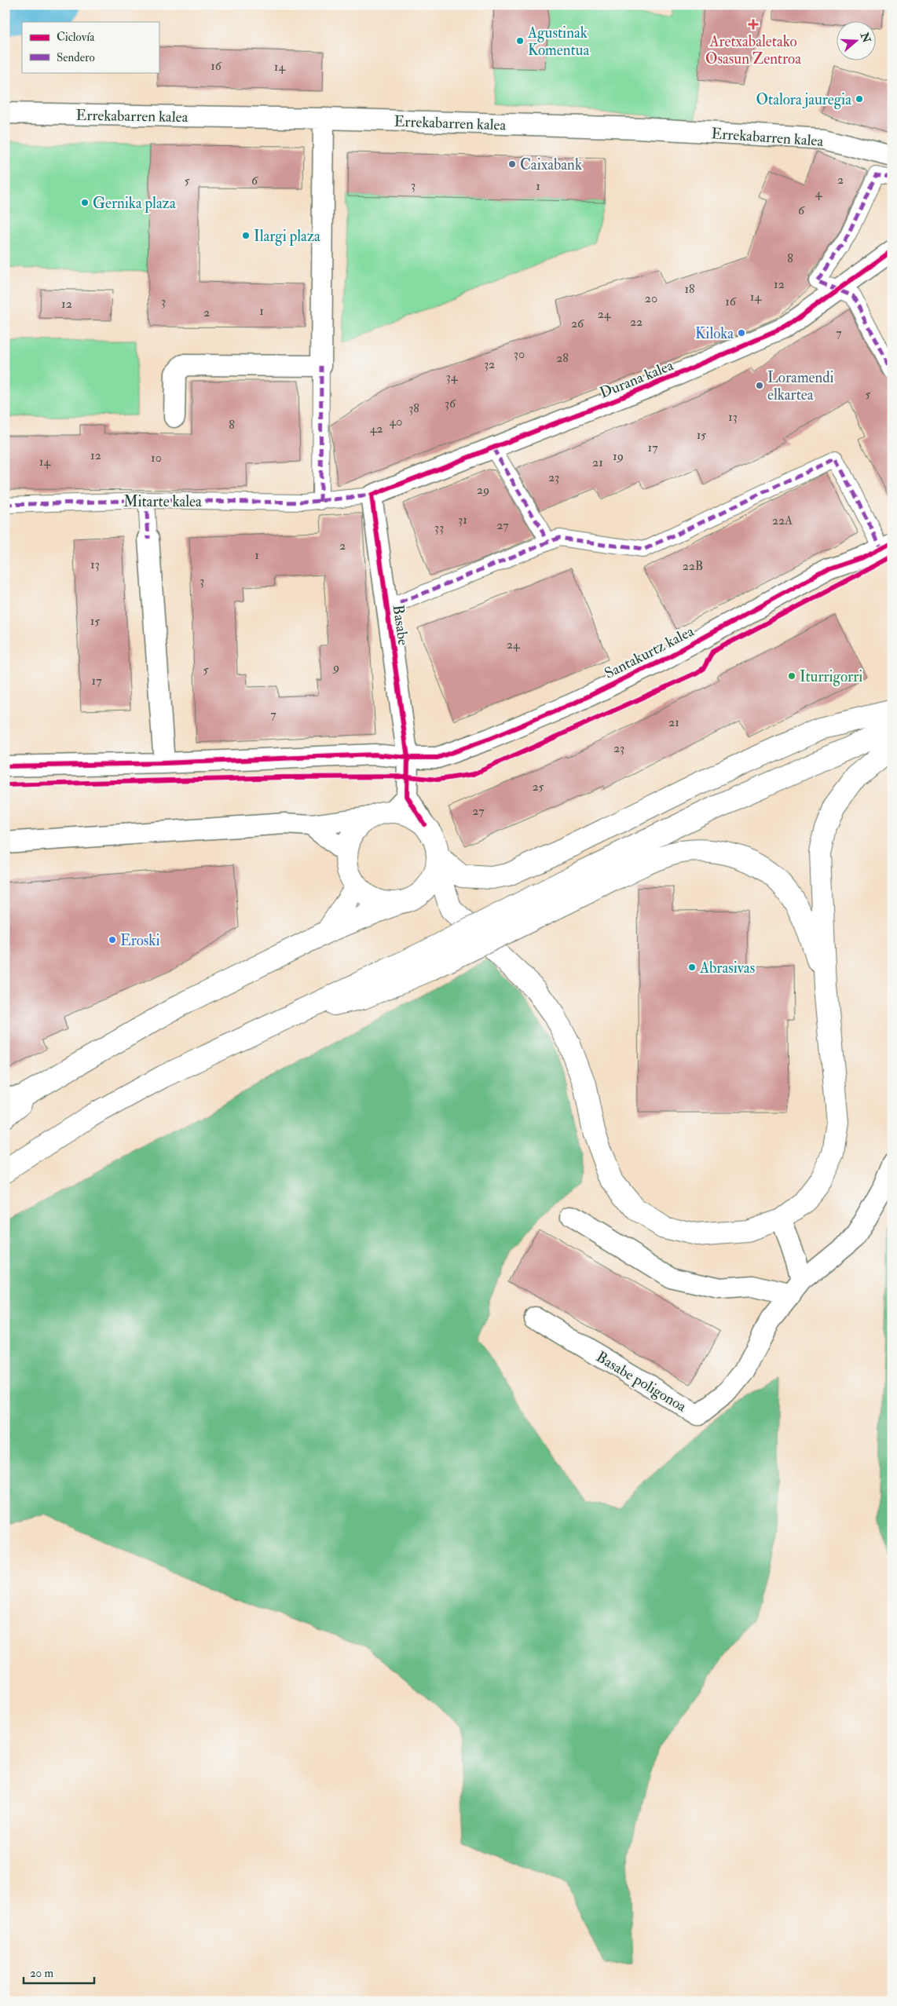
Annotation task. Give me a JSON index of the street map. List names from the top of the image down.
{
  "streets": {
    "street": [
      "Errekabarren kalea",
      "Durana kalea",
      "Mitarte kalea",
      "Basabe",
      "Santakurtz kalea",
      "Basabe poligonoa"
    ]
  },
  "crossings": [
    ["Durana kalea", "Mitarte kalea"],
    ["Durana kalea", "Basabe"],
    ["Basabe", "Santakurtz kalea"]
  ],
  "places": {
    "health": ["Aretxabaletako Osasun Zentroa"],
    "other": [
      "Agustinak Komentua",
      "Otalora jauregia",
      "Caixabank",
      "Gernika plaza",
      "Ilargi plaza",
      "Kiloka",
      "Loramendi elkartea",
      "Iturrigorri",
      "Eroski",
      "Abrasivas"
    ]
  },
  "house_numbers": [
    "16",
    "14",
    "2",
    "5",
    "6",
    "3",
    "1",
    "4",
    "6",
    "8",
    "12",
    "18",
    "14",
    "20",
    "3",
    "16",
    "12",
    "1",
    "2",
    "24",
    "22",
    "26",
    "7",
    "30",
    "28",
    "32",
    "34",
    "5",
    "36",
    "38",
    "13",
    "40",
    "8",
    "42",
    "15",
    "17",
    "12",
    "19",
    "10",
    "14",
    "21",
    "23",
    "29",
    "31",
    "22A",
    "27",
    "33",
    "2",
    "1",
    "13",
    "22B",
    "3",
    "15",
    "24",
    "9",
    "5",
    "17",
    "7",
    "21",
    "23",
    "25",
    "27"
  ],
  "legend": ["Ciclovía", "Sendero"],
  "scale_bar": "20 m",
  "north": "right"
}
